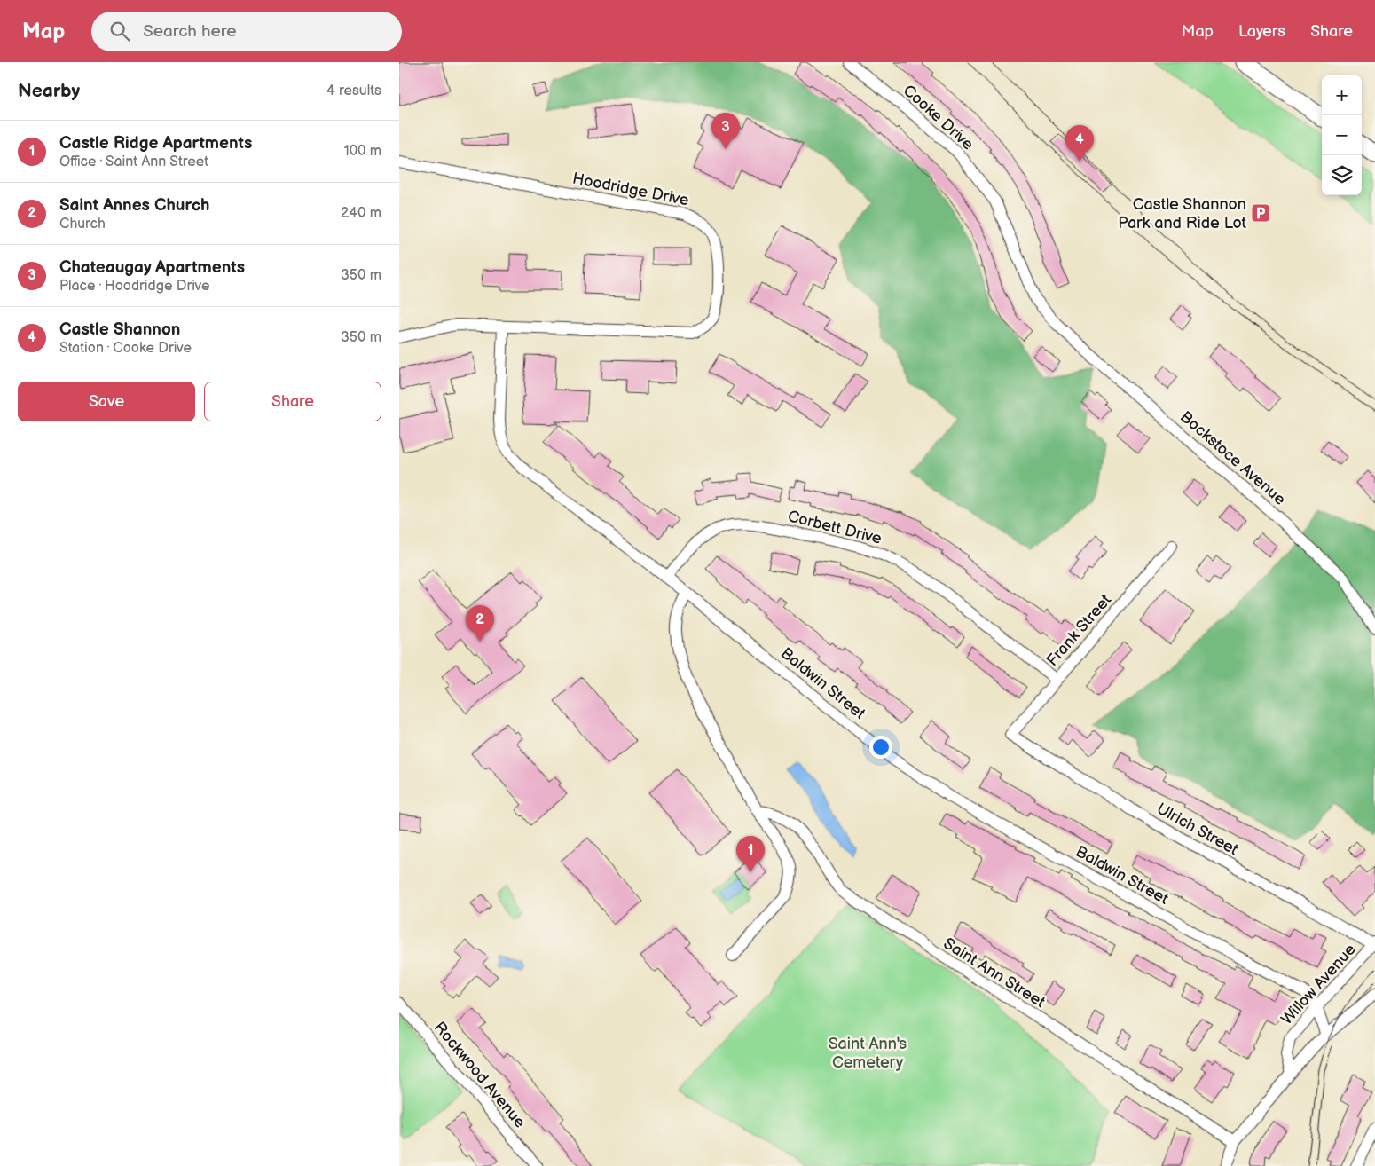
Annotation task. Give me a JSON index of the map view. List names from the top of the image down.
{
  "streets": {
    "street": [
      "Cooke Drive",
      "Hoodridge Drive",
      "Bockstoce Avenue",
      "Corbett Drive",
      "Frank Street",
      "Baldwin Street",
      "Ulrich Street",
      "Saint Ann Street",
      "Willow Avenue",
      "Rockwood Avenue"
    ]
  },
  "crossings": [
    ["Cooke Drive", "Bockstoce Avenue"],
    ["Hoodridge Drive", "Baldwin Street"],
    ["Corbett Drive", "Frank Street"],
    ["Corbett Drive", "Baldwin Street"],
    ["Frank Street", "Ulrich Street"],
    ["Baldwin Street", "Willow Avenue"],
    ["Ulrich Street", "Willow Avenue"]
  ],
  "parks": ["Saint Ann's Cemetery"],
  "places": {
    "parking": ["Castle Shannon Park and Ride Lot"]
  },
  "page": {
    "header": "Map",
    "search": "Search here",
    "nav": ["Map", "Layers", "Share"],
    "heading": ["Nearby", "4 results"],
    "map_buttons": ["+", "−"],
    "pins": [
      "3",
      "4",
      "2",
      "1"
    ],
    "list": [
      {
        "mark": "1",
        "name": "Castle Ridge Apartments",
        "note": "Office · Saint Ann Street",
        "value": "100 m"
      },
      {
        "mark": "2",
        "name": "Saint Annes Church",
        "note": "Church",
        "value": "240 m"
      },
      {
        "mark": "3",
        "name": "Chateaugay Apartments",
        "note": "Place · Hoodridge Drive",
        "value": "350 m"
      },
      {
        "mark": "4",
        "name": "Castle Shannon",
        "note": "Station · Cooke Drive",
        "value": "350 m"
      }
    ],
    "buttons": ["Save", "Share"]
  }
}
